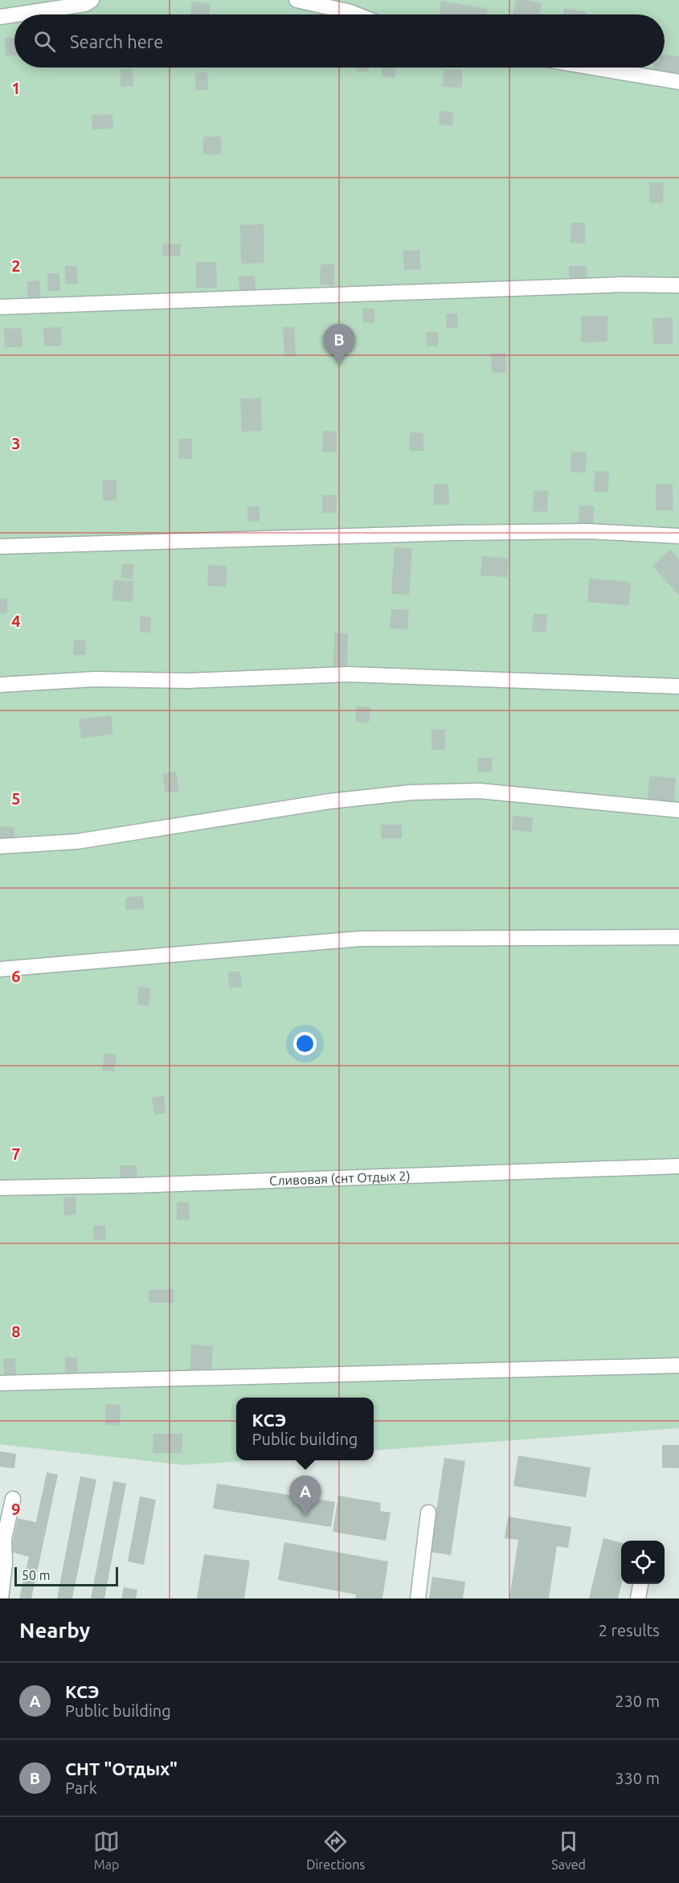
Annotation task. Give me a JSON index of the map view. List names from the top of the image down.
{
  "streets": {
    "lane": ["Сливовая (снт Отдых 2)"]
  },
  "scale_bar": "50 m",
  "page": {
    "search": "Search here",
    "pins": ["B", "A"],
    "popup": ["КСЭ", "Public building"],
    "scale": "50 m",
    "heading": ["Nearby", "2 results"],
    "list": [
      {
        "mark": "A",
        "name": "КСЭ",
        "note": "Public building",
        "value": "230 m"
      },
      {
        "mark": "B",
        "name": "СНТ \"Отдых\"",
        "note": "Park",
        "value": "330 m"
      }
    ],
    "nav": ["Map", "Directions", "Saved"]
  },
  "grid": {
    "rows": [
      "1",
      "2",
      "3",
      "4",
      "5",
      "6",
      "7",
      "8",
      "9"
    ]
  }
}
